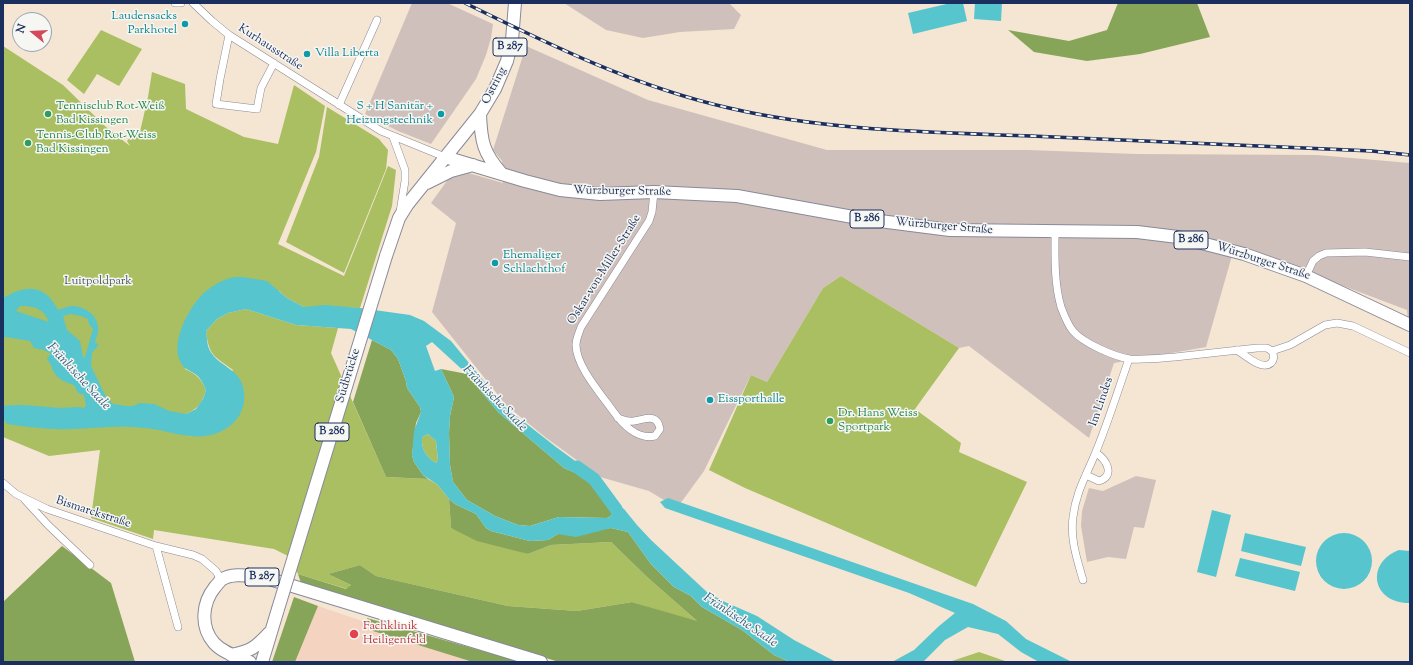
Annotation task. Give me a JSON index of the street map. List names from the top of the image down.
{
  "streets": {
    "main road": [
      "B 287",
      "Ostring",
      "Würzburger Straße",
      "B 286",
      "Südbrücke"
    ],
    "street": [
      "Kurhausstraße",
      "Oskar-von-Miller-Straße",
      "Im Lindes",
      "Bismarckstraße"
    ]
  },
  "crossings": [
    ["B 287", "Bismarckstraße"],
    ["Kurhausstraße", "Ostring"],
    ["Kurhausstraße", "Würzburger Straße"],
    ["Kurhausstraße", "Südbrücke"],
    ["Ostring", "Würzburger Straße"],
    ["Ostring", "Südbrücke"],
    ["Würzburger Straße", "Oskar-von-Miller-Straße"],
    ["Würzburger Straße", "Südbrücke"],
    ["B 286", "Südbrücke"]
  ],
  "water": ["Fränkische Saale"],
  "parks": ["Luitpoldpark"],
  "places": [
    "Laudensacks Parkhotel",
    "Villa Liberta",
    "Tennisclub Rot-Weiß Bad Kissingen",
    "S + H Sanitär + Heizungstechnik",
    "Tennis-Club Rot-Weiss Bad Kissingen",
    "Ehemaliger Schlachthof",
    "Eissporthalle",
    "Dr. Hans Weiss Sportpark",
    "Fachklinik Heiligenfeld"
  ],
  "north": "left"
}
